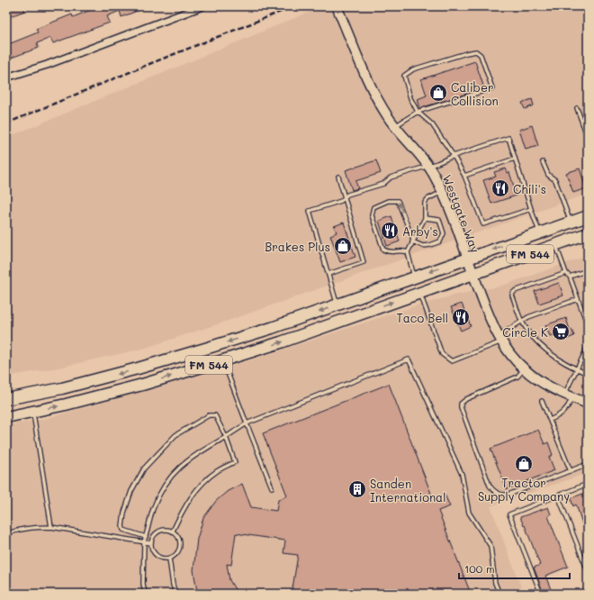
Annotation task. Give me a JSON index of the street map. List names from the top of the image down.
{
  "streets": {
    "main road": ["FM 544"],
    "street": ["Westgate Way"]
  },
  "crossings": [
    ["Westgate Way", "FM 544"]
  ],
  "places": {
    "shop": ["Caliber Collision", "Brakes Plus", "Tractor Supply Company"],
    "restaurant": ["Chili's", "Arby's", "Taco Bell"],
    "supermarket": ["Circle K"],
    "building": ["Sanden International"]
  },
  "scale_bar": "100 m"
}
